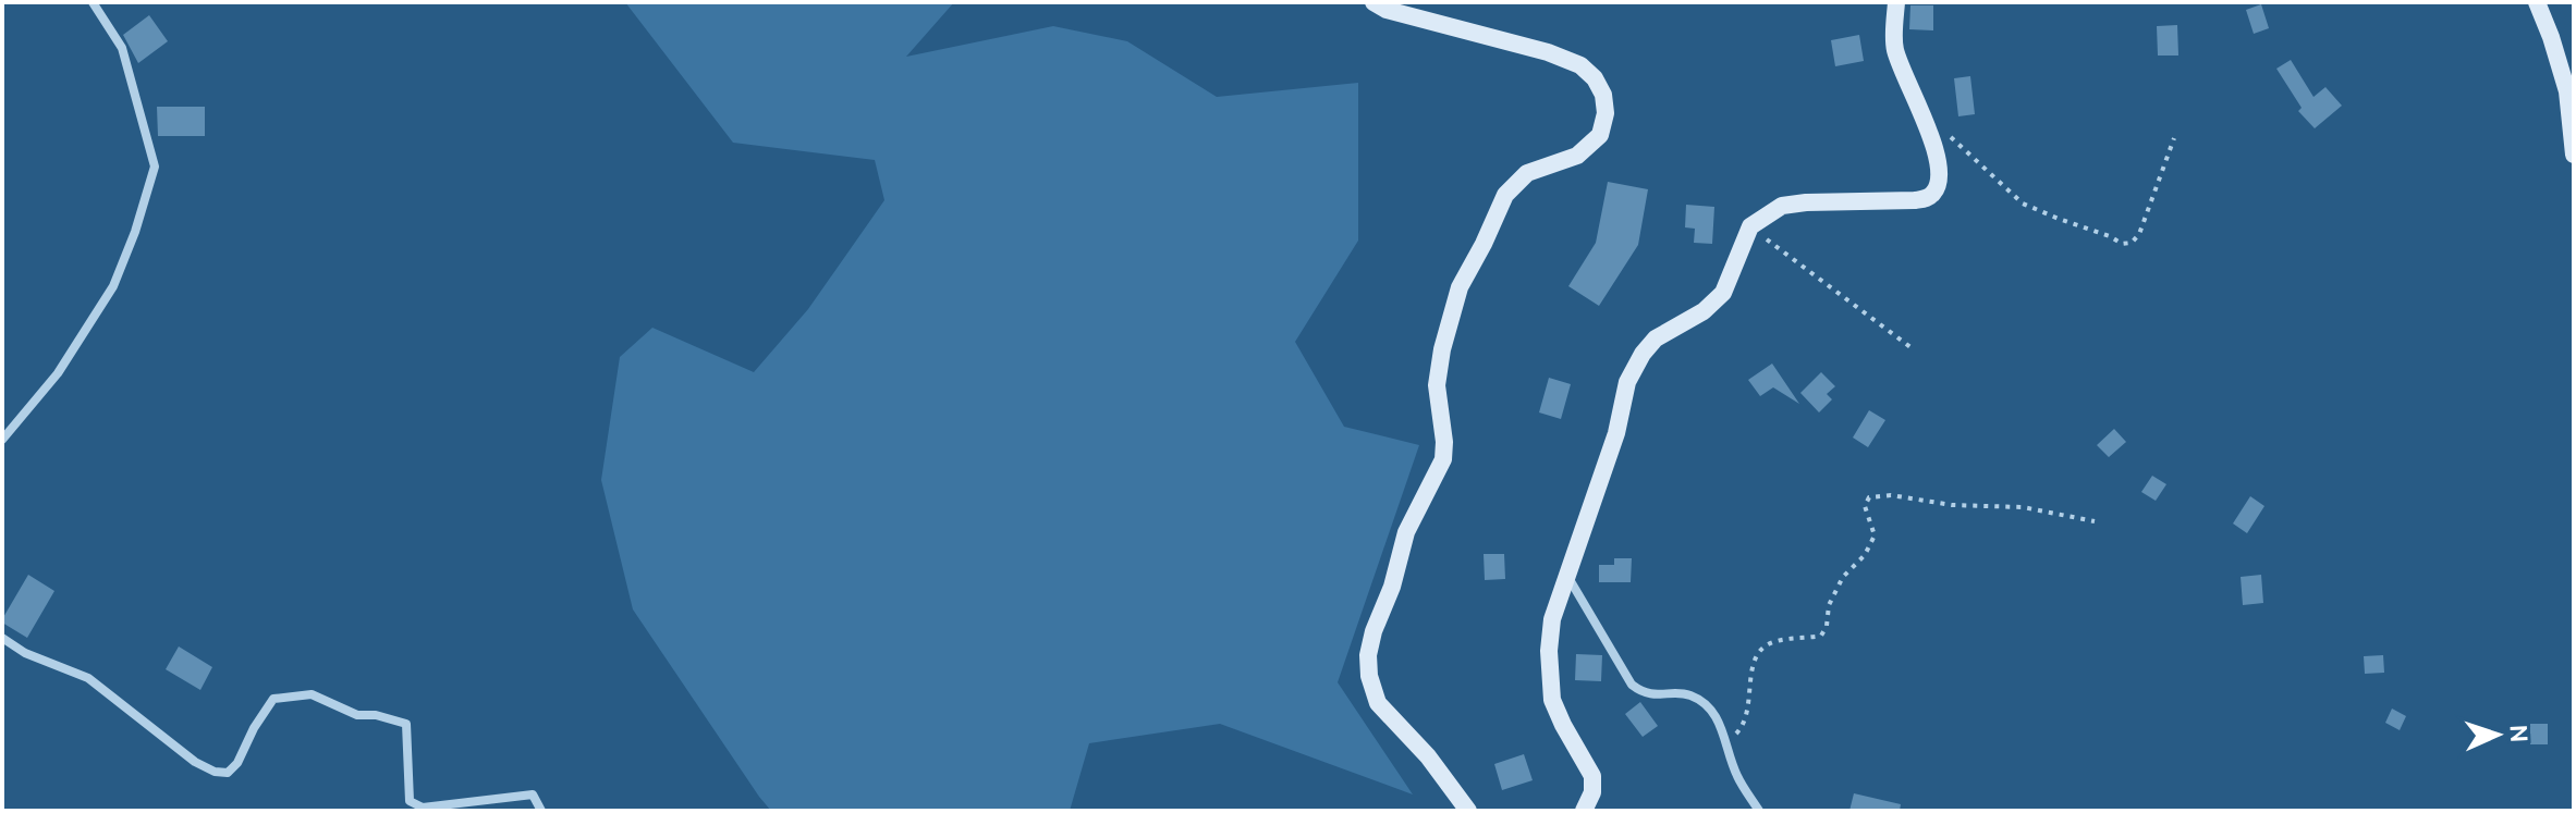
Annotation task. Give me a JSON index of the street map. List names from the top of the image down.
{
  "north": "right"
}
